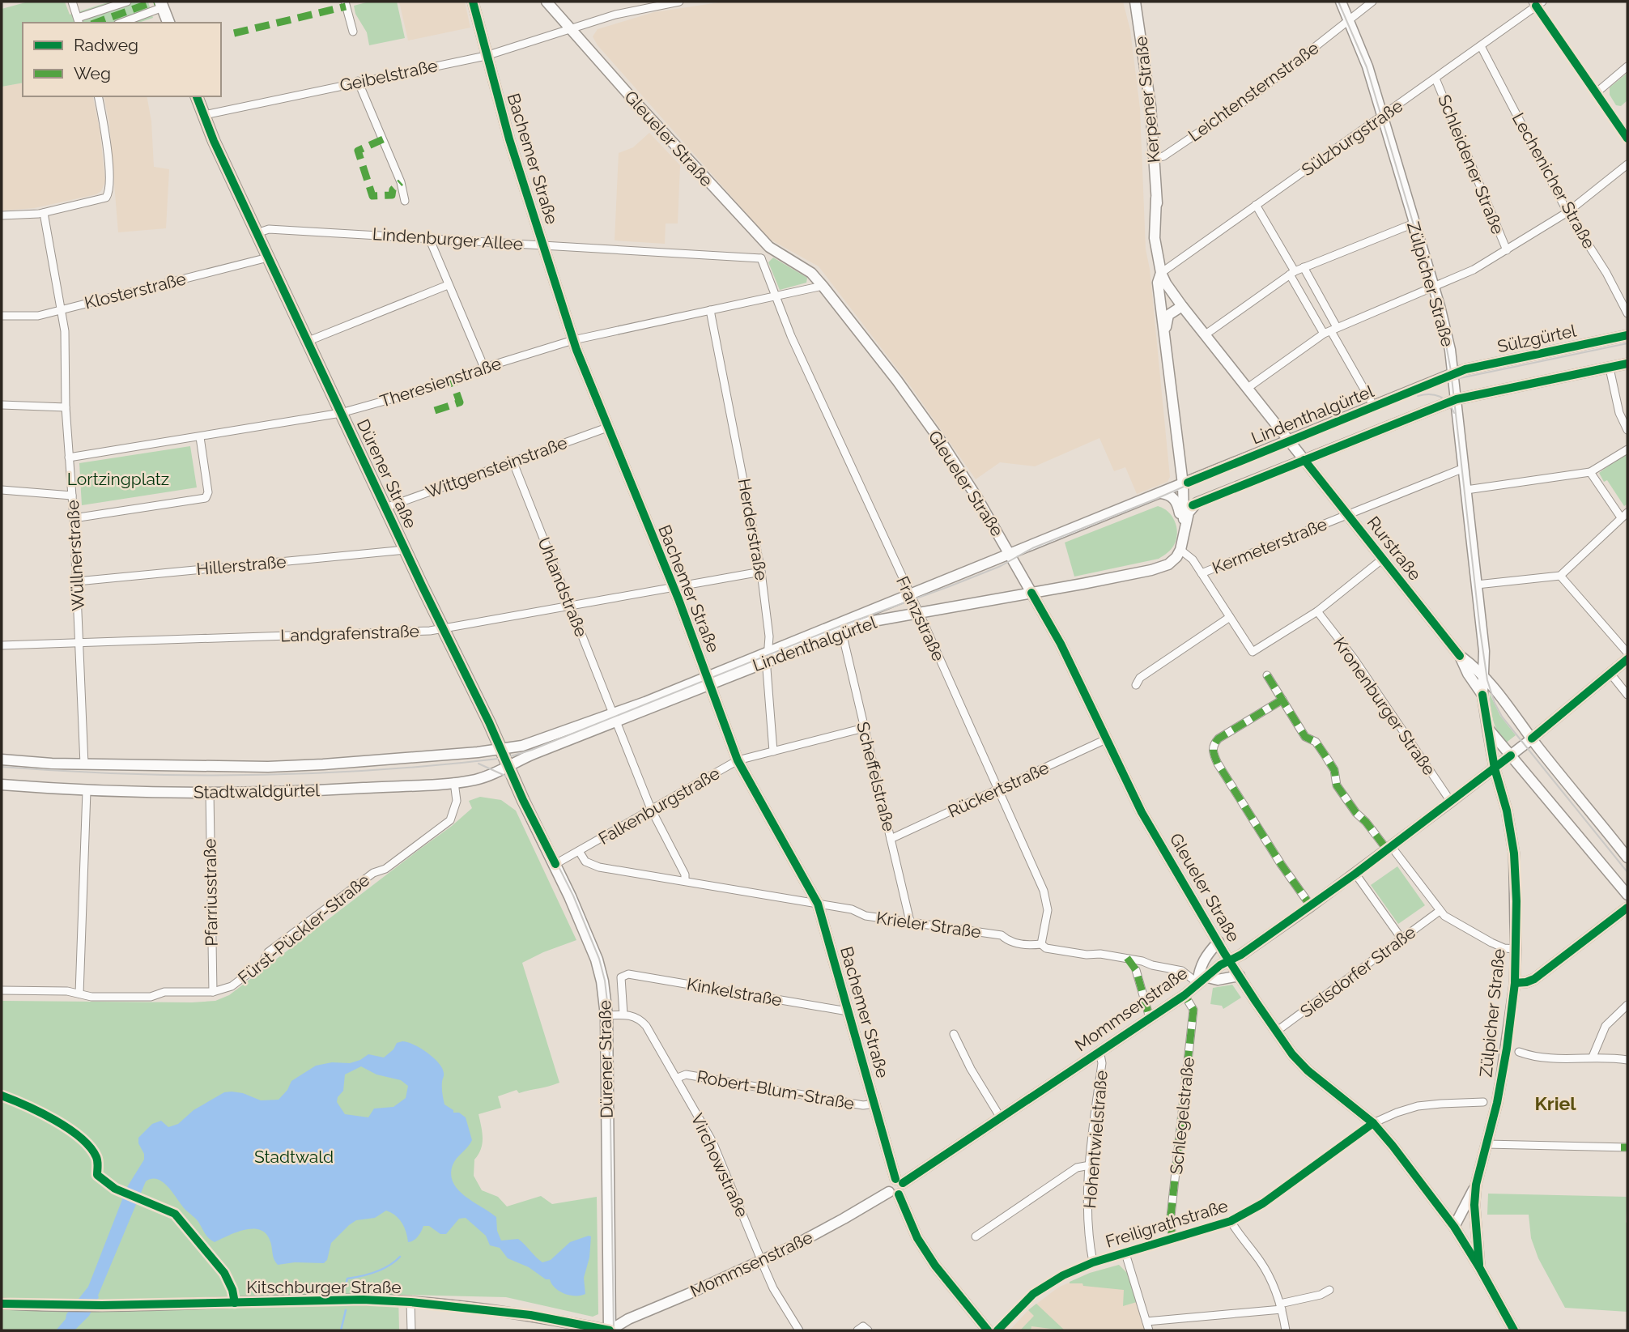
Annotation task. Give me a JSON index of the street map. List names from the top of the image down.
{
  "streets": {
    "main road": ["Dürener Straße"],
    "street": [
      "Geibelstraße",
      "Leichtensternstraße",
      "Kerpener Straße",
      "Sülzburgstraße",
      "Gleueler Straße",
      "Bachemer Straße",
      "Schleidener Straße",
      "Lechenicher Straße",
      "Lindenburger Allee",
      "Zülpicher Straße",
      "Klosterstraße",
      "Sülzgürtel",
      "Theresienstraße",
      "Lindenthalgürtel",
      "Wittgensteinstraße",
      "Herderstraße",
      "Kermeterstraße",
      "Rurstraße",
      "Wüllnerstraße",
      "Hillerstraße",
      "Uhlandstraße",
      "Franzstraße",
      "Landgrafenstraße",
      "Kronenburger Straße",
      "Scheffelstraße",
      "Rückertstraße",
      "Stadtwaldgürtel",
      "Falkenburgstraße",
      "Pfarriusstraße",
      "Krieler Straße",
      "Fürst-Pückler-Straße",
      "Sielsdorfer Straße",
      "Kinkelstraße",
      "Mommsenstraße",
      "Robert-Blum-Straße",
      "Schlegelstraße",
      "Hohentwielstraße",
      "Virchowstraße",
      "Freiligrathstraße",
      "Kitschburger Straße"
    ]
  },
  "crossings": [
    ["Geibelstraße", "Gleueler Straße"],
    ["Geibelstraße", "Bachemer Straße"],
    ["Geibelstraße", "Dürener Straße"],
    ["Leichtensternstraße", "Kerpener Straße"],
    ["Leichtensternstraße", "Zülpicher Straße"],
    ["Kerpener Straße", "Sülzburgstraße"],
    ["Kerpener Straße", "Lindenthalgürtel"],
    ["Kerpener Straße", "Rurstraße"],
    ["Sülzburgstraße", "Schleidener Straße"],
    ["Sülzburgstraße", "Lechenicher Straße"],
    ["Sülzburgstraße", "Zülpicher Straße"],
    ["Sülzburgstraße", "Rurstraße"],
    ["Gleueler Straße", "Zülpicher Straße"],
    ["Gleueler Straße", "Theresienstraße"],
    ["Gleueler Straße", "Lindenthalgürtel"],
    ["Gleueler Straße", "Rückertstraße"],
    ["Gleueler Straße", "Sielsdorfer Straße"],
    ["Gleueler Straße", "Mommsenstraße"],
    ["Gleueler Straße", "Freiligrathstraße"],
    ["Bachemer Straße", "Lindenburger Allee"],
    ["Bachemer Straße", "Theresienstraße"],
    ["Bachemer Straße", "Lindenthalgürtel"],
    ["Bachemer Straße", "Wittgensteinstraße"],
    ["Bachemer Straße", "Landgrafenstraße"],
    ["Bachemer Straße", "Falkenburgstraße"],
    ["Bachemer Straße", "Krieler Straße"],
    ["Bachemer Straße", "Kinkelstraße"],
    ["Bachemer Straße", "Mommsenstraße"],
    ["Bachemer Straße", "Robert-Blum-Straße"],
    ["Lindenburger Allee", "Dürener Straße"],
    ["Lindenburger Allee", "Franzstraße"],
    ["Zülpicher Straße", "Sülzgürtel"],
    ["Zülpicher Straße", "Lindenthalgürtel"],
    ["Zülpicher Straße", "Kermeterstraße"],
    ["Zülpicher Straße", "Rurstraße"],
    ["Zülpicher Straße", "Mommsenstraße"],
    ["Klosterstraße", "Dürener Straße"],
    ["Klosterstraße", "Wüllnerstraße"],
    ["Sülzgürtel", "Lindenthalgürtel"],
    ["Theresienstraße", "Dürener Straße"],
    ["Theresienstraße", "Herderstraße"],
    ["Theresienstraße", "Wüllnerstraße"],
    ["Theresienstraße", "Franzstraße"],
    ["Lindenthalgürtel", "Dürener Straße"],
    ["Lindenthalgürtel", "Herderstraße"],
    ["Lindenthalgürtel", "Rurstraße"],
    ["Lindenthalgürtel", "Uhlandstraße"],
    ["Lindenthalgürtel", "Franzstraße"],
    ["Lindenthalgürtel", "Scheffelstraße"],
    ["Lindenthalgürtel", "Stadtwaldgürtel"],
    ["Wittgensteinstraße", "Dürener Straße"],
    ["Wittgensteinstraße", "Uhlandstraße"],
    ["Dürener Straße", "Hillerstraße"],
    ["Dürener Straße", "Landgrafenstraße"],
    ["Dürener Straße", "Stadtwaldgürtel"],
    ["Dürener Straße", "Falkenburgstraße"],
    ["Dürener Straße", "Mommsenstraße"],
    ["Dürener Straße", "Virchowstraße"],
    ["Dürener Straße", "Kitschburger Straße"],
    ["Herderstraße", "Landgrafenstraße"],
    ["Herderstraße", "Falkenburgstraße"],
    ["Kermeterstraße", "Rurstraße"],
    ["Wüllnerstraße", "Hillerstraße"],
    ["Wüllnerstraße", "Landgrafenstraße"],
    ["Wüllnerstraße", "Stadtwaldgürtel"],
    ["Uhlandstraße", "Landgrafenstraße"],
    ["Uhlandstraße", "Falkenburgstraße"],
    ["Uhlandstraße", "Krieler Straße"],
    ["Franzstraße", "Rückertstraße"],
    ["Franzstraße", "Krieler Straße"],
    ["Kronenburger Straße", "Mommsenstraße"],
    ["Scheffelstraße", "Rückertstraße"],
    ["Scheffelstraße", "Falkenburgstraße"],
    ["Scheffelstraße", "Krieler Straße"],
    ["Stadtwaldgürtel", "Pfarriusstraße"],
    ["Stadtwaldgürtel", "Fürst-Pückler-Straße"],
    ["Falkenburgstraße", "Krieler Straße"],
    ["Pfarriusstraße", "Fürst-Pückler-Straße"],
    ["Krieler Straße", "Mommsenstraße"],
    ["Kinkelstraße", "Virchowstraße"],
    ["Mommsenstraße", "Schlegelstraße"],
    ["Mommsenstraße", "Hohentwielstraße"],
    ["Mommsenstraße", "Virchowstraße"],
    ["Mommsenstraße", "Kitschburger Straße"],
    ["Robert-Blum-Straße", "Virchowstraße"],
    ["Schlegelstraße", "Freiligrathstraße"],
    ["Hohentwielstraße", "Freiligrathstraße"]
  ],
  "districts": ["Kriel"],
  "parks": ["Lortzingplatz", "Stadtwald"],
  "legend": ["Radweg", "Weg"]
}
